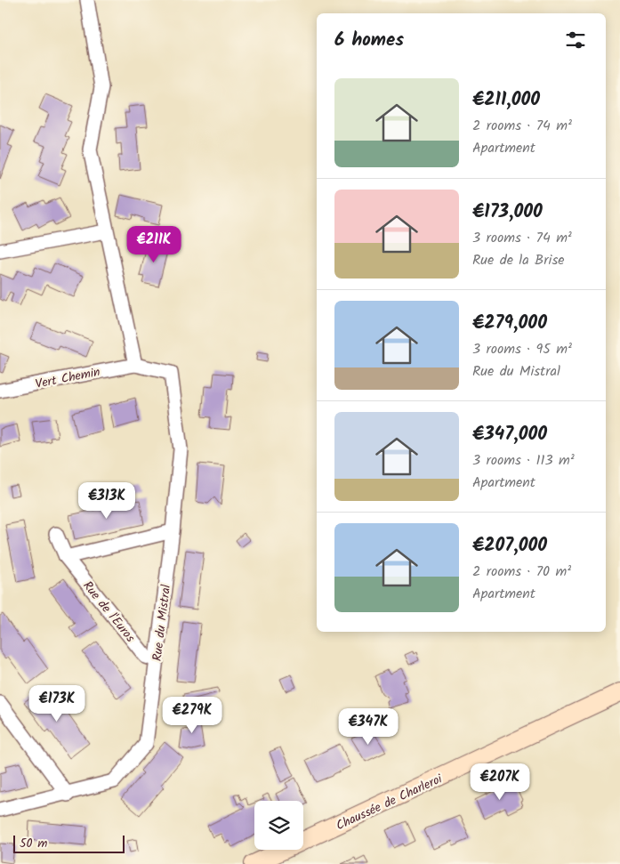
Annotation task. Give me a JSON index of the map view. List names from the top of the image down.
{
  "streets": {
    "main road": ["Chaussée de Charleroi"],
    "street": ["Vert Chemin", "Rue de l'Euros", "Rue du Mistral"]
  },
  "crossings": [
    ["Vert Chemin", "Rue du Mistral"],
    ["Rue de l'Euros", "Rue du Mistral"]
  ],
  "scale_bar": "50 m",
  "page": {
    "heading": "6 homes",
    "list": [
      {
        "name": "€211,000",
        "note": "2 rooms · 74 m² · Apartment"
      },
      {
        "name": "€173,000",
        "note": "3 rooms · 74 m² · Rue de la Brise"
      },
      {
        "name": "€279,000",
        "note": "3 rooms · 95 m² · Rue du Mistral"
      },
      {
        "name": "€347,000",
        "note": "3 rooms · 113 m² · Apartment"
      },
      {
        "name": "€207,000",
        "note": "2 rooms · 70 m² · Apartment"
      }
    ],
    "price": [
      "€211K",
      "€313K",
      "€173K",
      "€279K",
      "€347K",
      "€207K"
    ],
    "scale": "50 m"
  }
}
